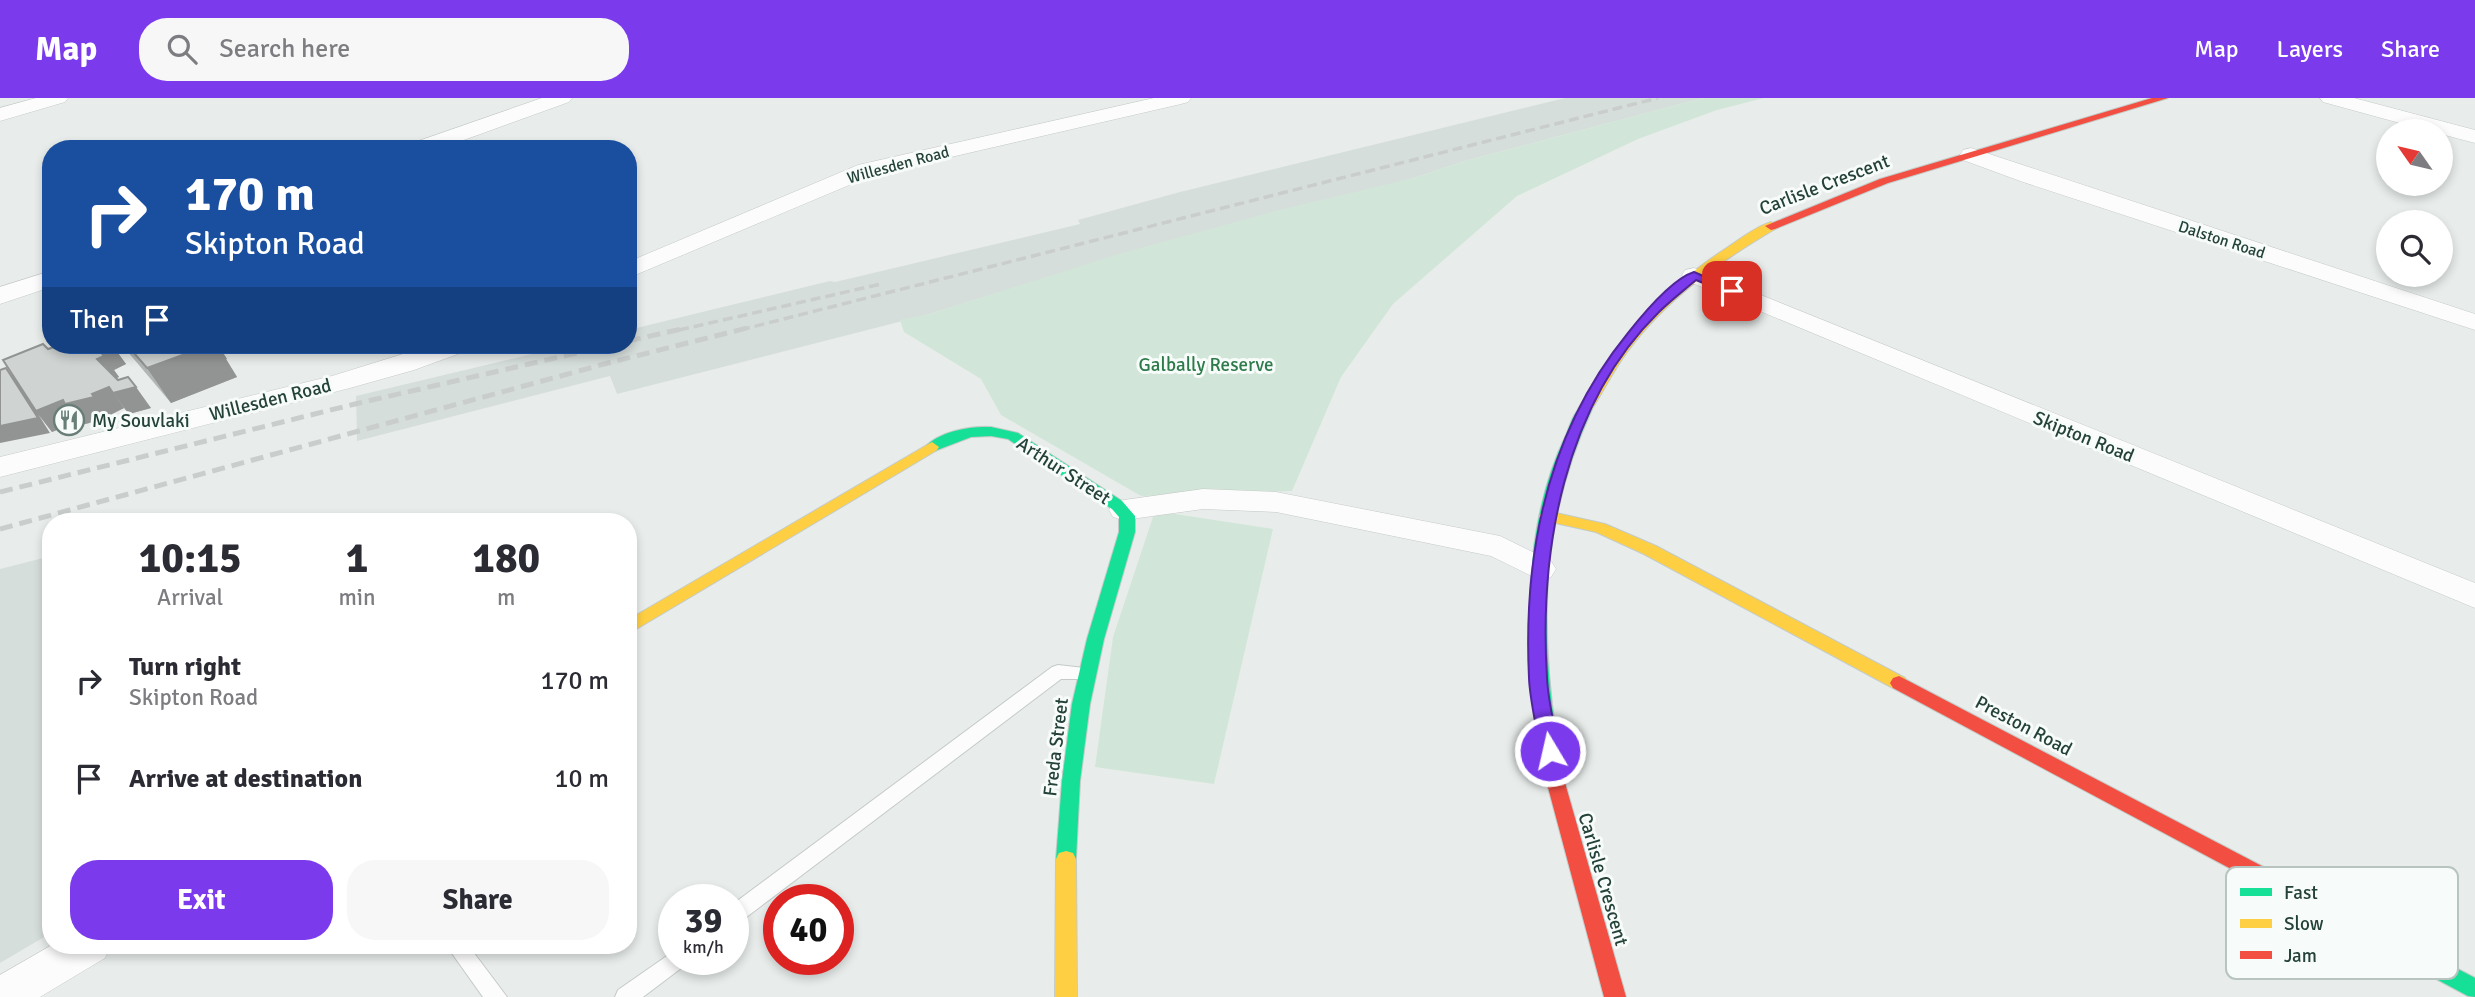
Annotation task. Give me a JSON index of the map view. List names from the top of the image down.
{
  "streets": {
    "street": [
      "Willesden Road",
      "Carlisle Crescent",
      "Dalston Road",
      "Skipton Road",
      "Arthur Street",
      "Preston Road",
      "Freda Street"
    ]
  },
  "crossings": [
    ["Carlisle Crescent", "Dalston Road"],
    ["Carlisle Crescent", "Skipton Road"],
    ["Carlisle Crescent", "Arthur Street"],
    ["Carlisle Crescent", "Preston Road"],
    ["Arthur Street", "Freda Street"]
  ],
  "parks": ["Galbally Reserve"],
  "places": {
    "restaurant": ["My Souvlaki"]
  },
  "legend": ["Fast", "Slow", "Jam"],
  "north": "top left",
  "page": {
    "header": "Map",
    "search": "Search here",
    "nav": ["Map", "Layers", "Share"],
    "turn": ["170 m", "Skipton Road"],
    "then": "Then",
    "eta": [
      "10:15",
      "Arrival",
      "1",
      "min",
      "180",
      "m"
    ],
    "list": [
      {
        "name": "Turn right",
        "note": "Skipton Road",
        "value": "170 m"
      },
      {
        "name": "Arrive at destination",
        "value": "10 m"
      }
    ],
    "buttons": ["Exit", "Share"],
    "speed": "39 km/h",
    "limit": "40"
  }
}
